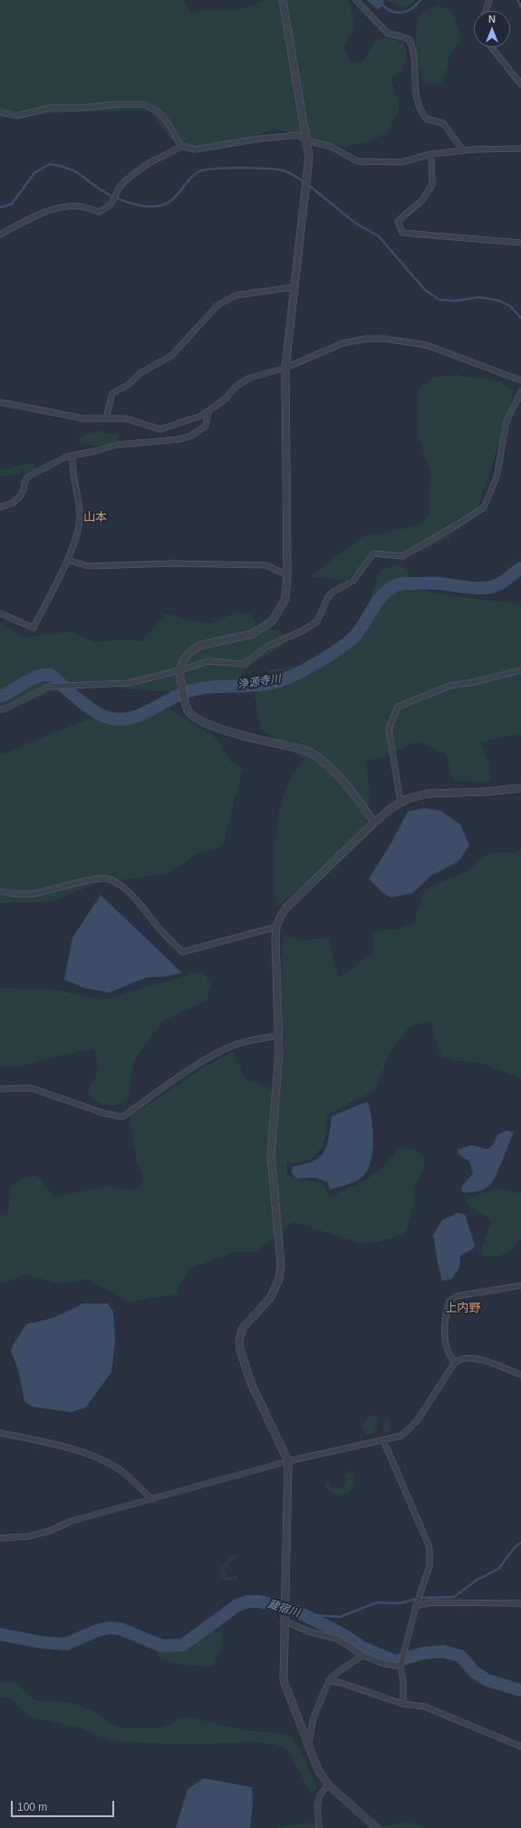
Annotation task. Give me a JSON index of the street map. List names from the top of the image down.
{
  "districts": ["山本", "上内野"],
  "water": ["浄源寺川", "蔵宿川"],
  "scale_bar": "100 m",
  "north": "top"
}
